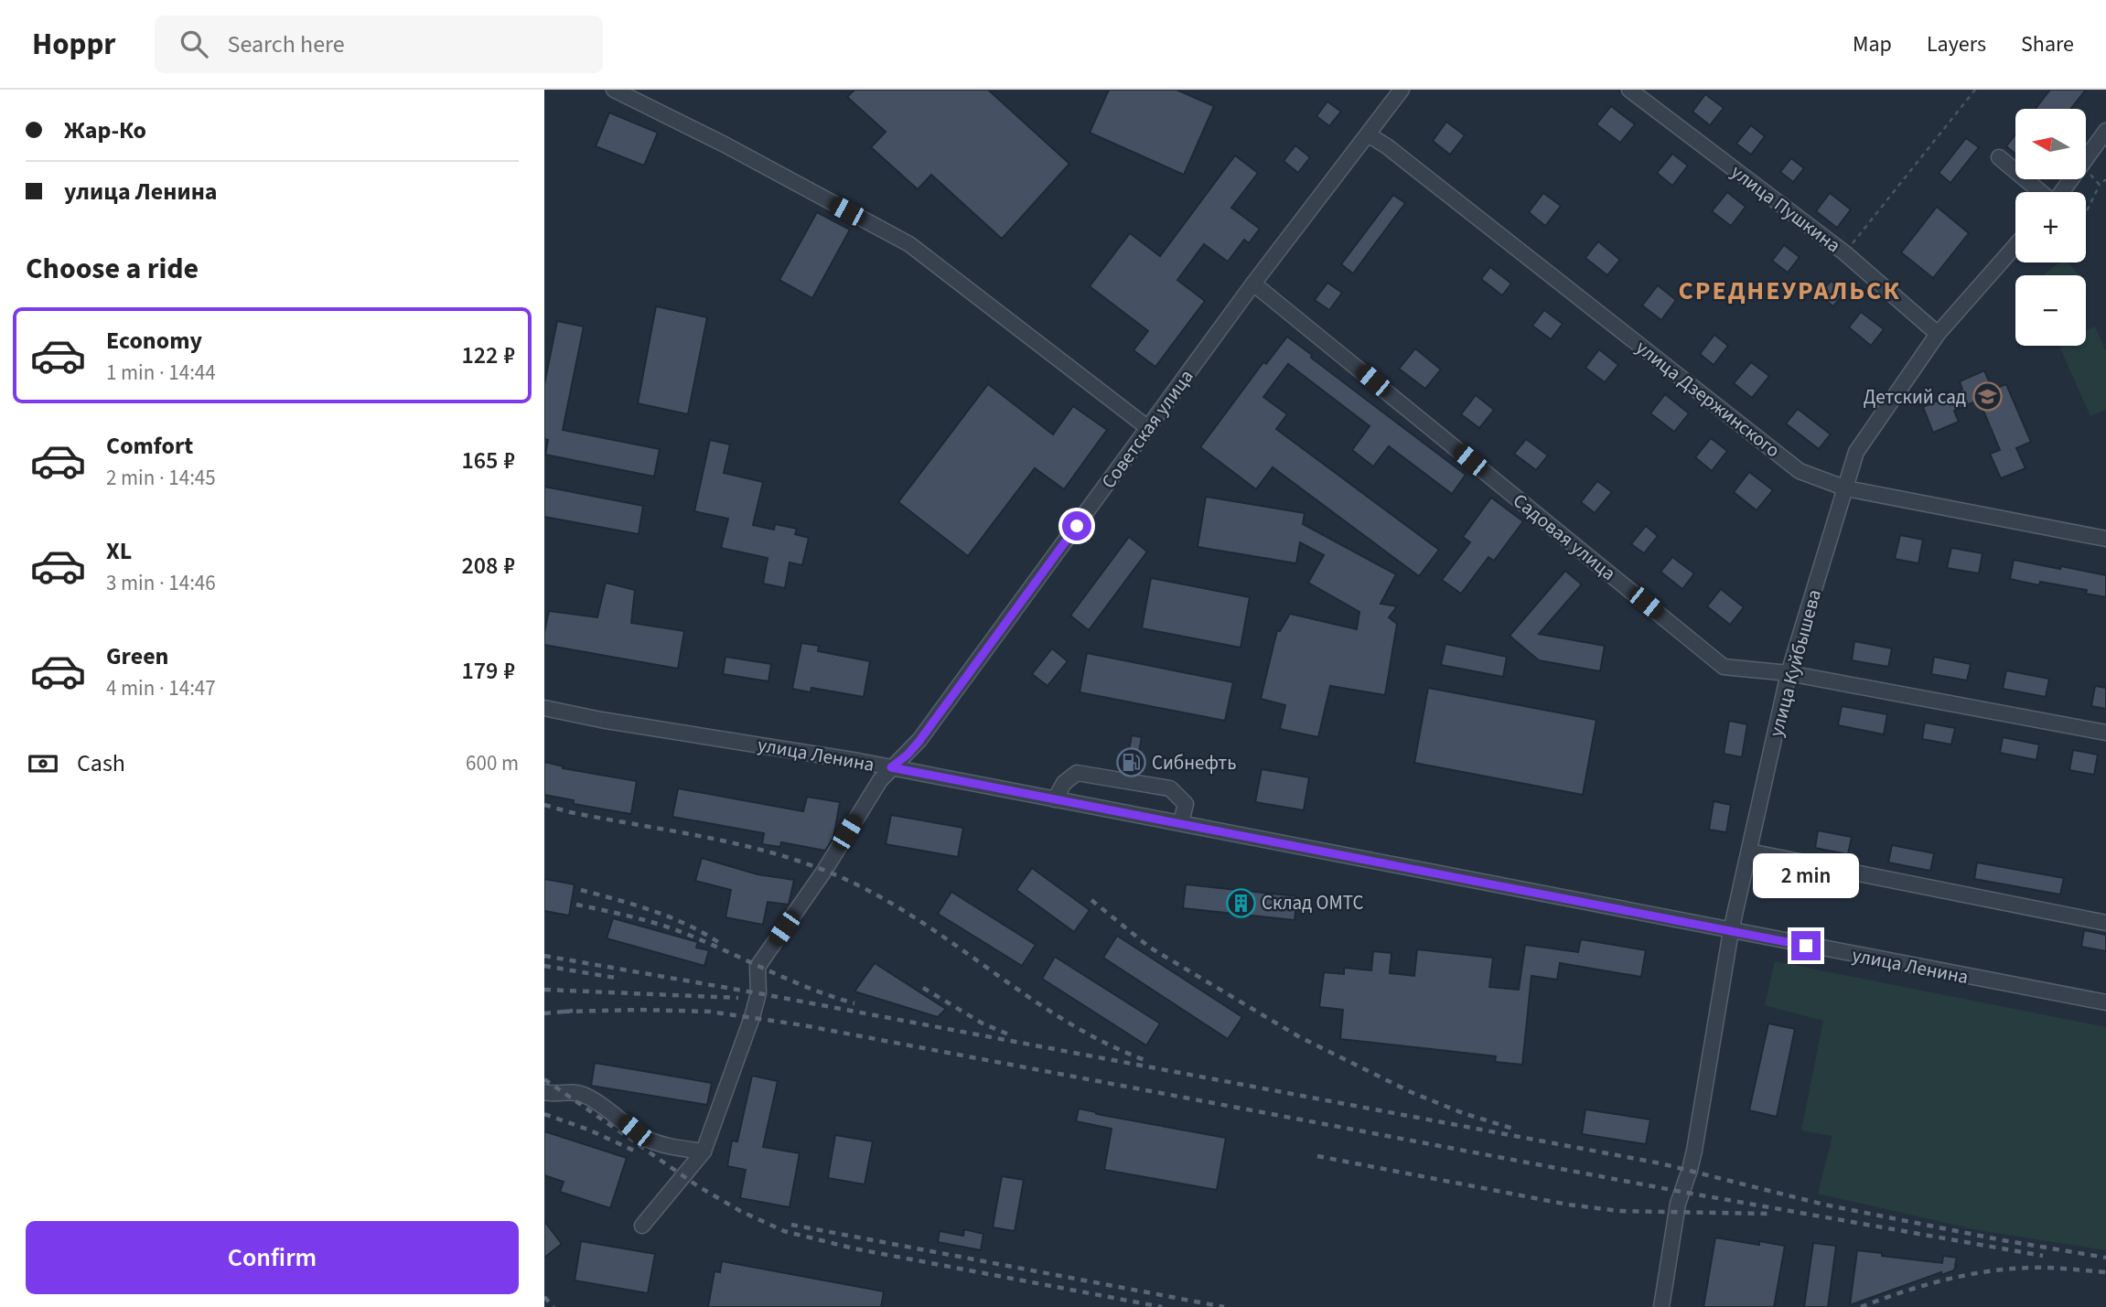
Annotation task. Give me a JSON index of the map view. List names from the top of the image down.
{
  "streets": {
    "street": [
      "улица Пушкина",
      "улица Дзержинского",
      "Советская улица",
      "Садовая улица",
      "улица Куйбышева",
      "улица Ленина"
    ]
  },
  "crossings": [
    ["улица Пушкина", "улица Куйбышева"],
    ["улица Дзержинского", "Советская улица"],
    ["улица Дзержинского", "улица Куйбышева"],
    ["Советская улица", "Садовая улица"],
    ["Советская улица", "улица Ленина"],
    ["Садовая улица", "улица Куйбышева"],
    ["улица Куйбышева", "улица Ленина"]
  ],
  "districts": ["СРЕДНЕУРАЛЬСК"],
  "places": {
    "school or university": ["Детский сад"],
    "fuel station": ["Сибнефть"],
    "building": ["Склад ОМТС"]
  },
  "north": "left",
  "page": {
    "header": "Hoppr",
    "search": "Search here",
    "nav": ["Map", "Layers", "Share"],
    "banner": ["Жар-Ко", "улица Ленина"],
    "map_buttons": ["+", "−"],
    "heading": "Choose a ride",
    "list": [
      {
        "name": "Economy",
        "note": "1 min · 14:44",
        "value": "122 ₽"
      },
      {
        "name": "Comfort",
        "note": "2 min · 14:45",
        "value": "165 ₽"
      },
      {
        "name": "XL",
        "note": "3 min · 14:46",
        "value": "208 ₽"
      },
      {
        "name": "Green",
        "note": "4 min · 14:47",
        "value": "179 ₽"
      }
    ],
    "pay": ["Cash", "600 m"],
    "bubble": "2 min",
    "buttons": "Confirm"
  }
}
